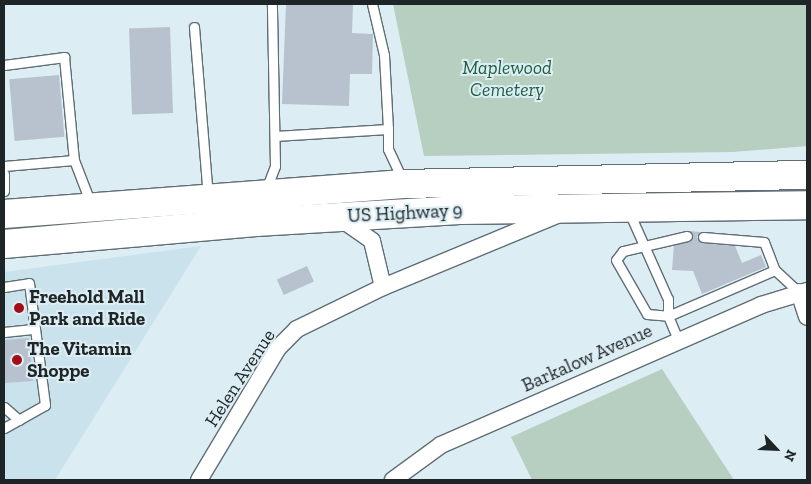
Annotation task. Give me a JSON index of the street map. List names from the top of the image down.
{
  "streets": {
    "highway": ["US Highway 9"],
    "street": ["Barkalow Avenue", "Helen Avenue"]
  },
  "crossings": [
    ["US Highway 9", "Helen Avenue"]
  ],
  "parks": ["Maplewood Cemetery"],
  "places": ["Freehold Mall Park and Ride", "The Vitamin Shoppe"],
  "north": "bottom right"
}
